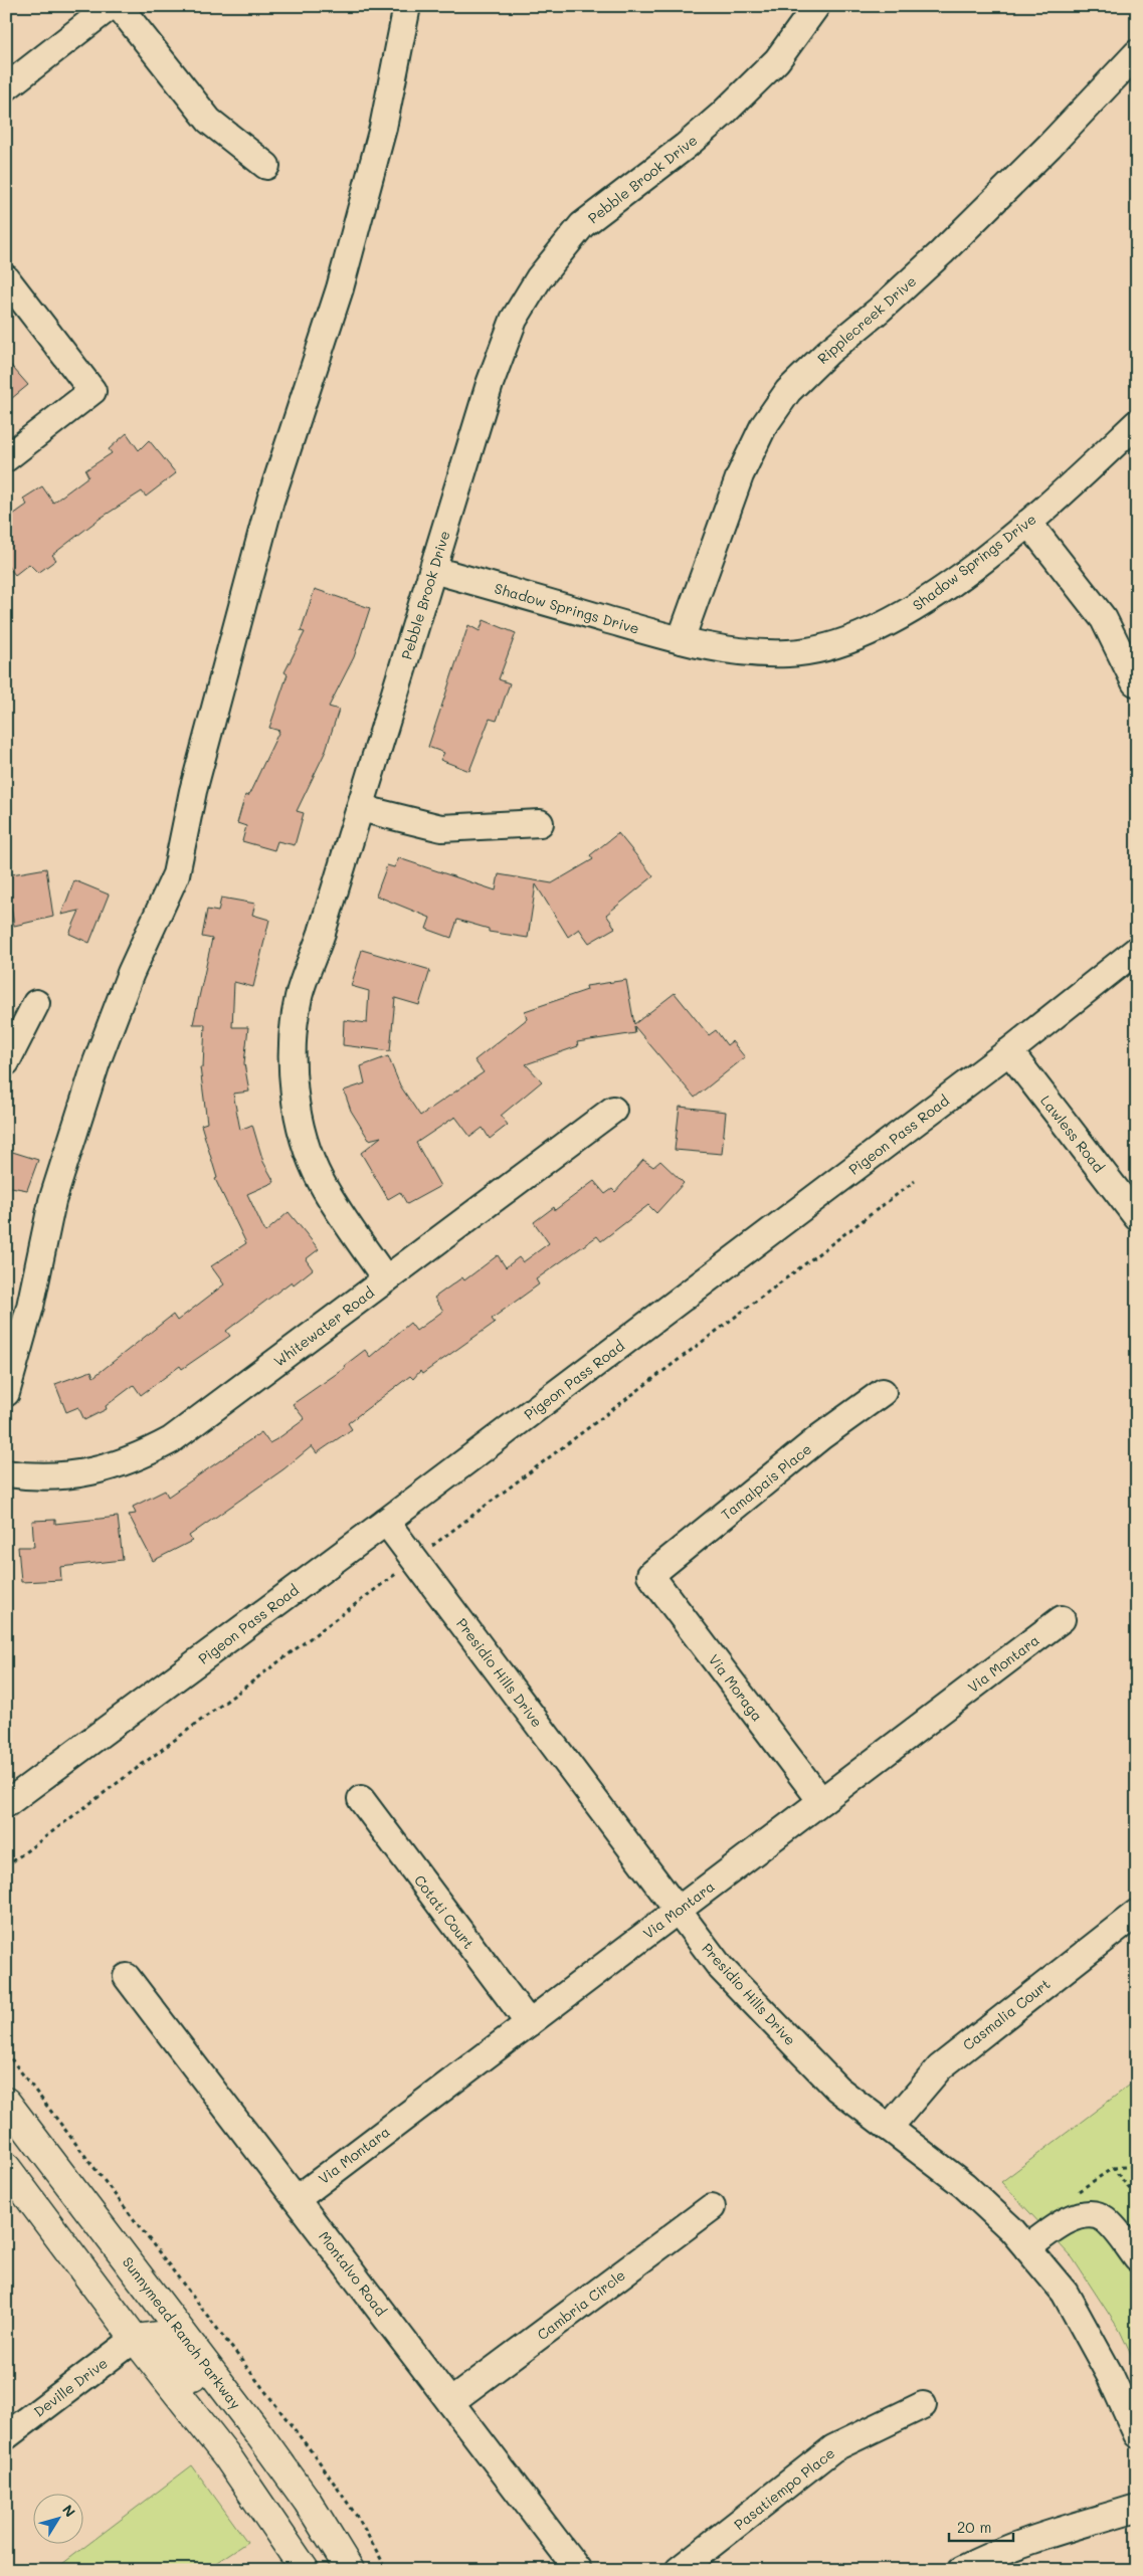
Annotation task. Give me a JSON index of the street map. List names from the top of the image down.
{
  "streets": {
    "main road": ["Sunnymead Ranch Parkway"],
    "street": [
      "Pebble Brook Drive",
      "Ripplecreek Drive",
      "Shadow Springs Drive",
      "Lawless Road",
      "Pigeon Pass Road",
      "Whitewater Road",
      "Tamalpais Place",
      "Via Montara",
      "Presidio Hills Drive",
      "Via Moraga",
      "Cotati Court",
      "Casmalia Court",
      "Montalvo Road",
      "Cambria Circle",
      "Deville Drive",
      "Pasatiempo Place"
    ]
  },
  "crossings": [
    ["Pebble Brook Drive", "Shadow Springs Drive"],
    ["Pebble Brook Drive", "Whitewater Road"],
    ["Ripplecreek Drive", "Shadow Springs Drive"],
    ["Lawless Road", "Pigeon Pass Road"],
    ["Pigeon Pass Road", "Presidio Hills Drive"],
    ["Tamalpais Place", "Via Moraga"],
    ["Via Montara", "Presidio Hills Drive"],
    ["Via Montara", "Via Moraga"],
    ["Via Montara", "Cotati Court"],
    ["Via Montara", "Montalvo Road"],
    ["Presidio Hills Drive", "Casmalia Court"],
    ["Montalvo Road", "Cambria Circle"]
  ],
  "scale_bar": "20 m",
  "north": "top right"
}
